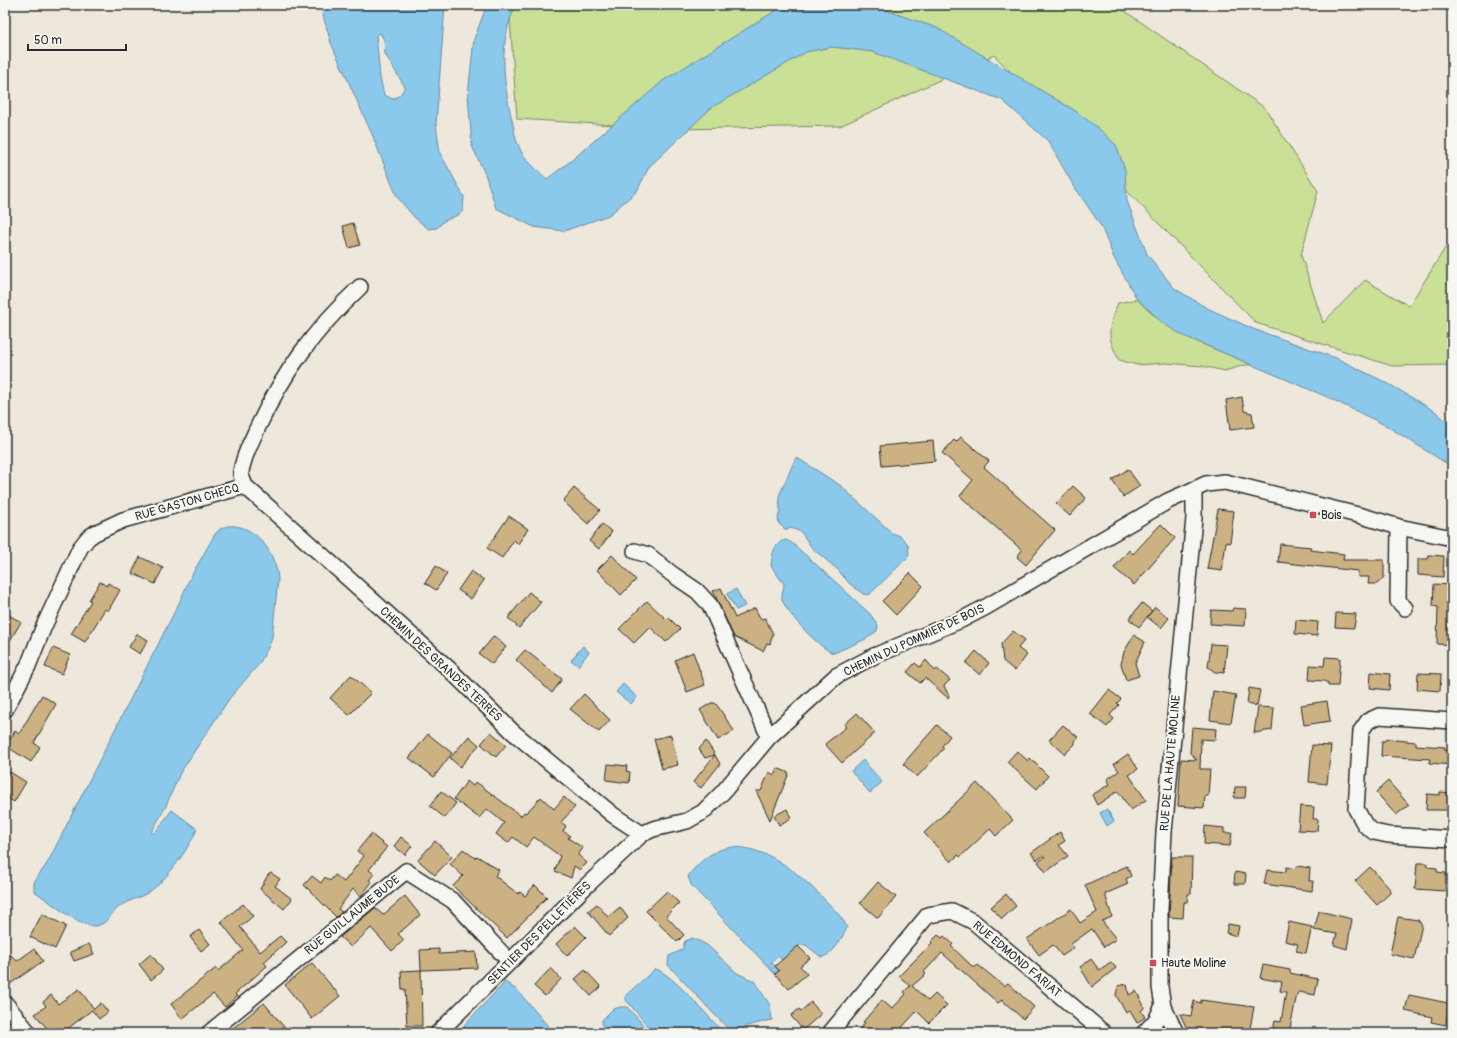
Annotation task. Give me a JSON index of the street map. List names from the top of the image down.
{
  "streets": {
    "street": [
      "RUE GASTON CHECQ",
      "CHEMIN DU POMMIER DE BOIS",
      "CHEMIN DES GRANDES TERRES",
      "RUE DE LA HAUTE MOLINE",
      "RUE GUILLAUME BUDE",
      "SENTIER DES PELLETIÈRES",
      "RUE EDMOND FARIAT"
    ]
  },
  "crossings": [
    ["RUE GASTON CHECQ", "CHEMIN DES GRANDES TERRES"],
    ["CHEMIN DU POMMIER DE BOIS", "CHEMIN DES GRANDES TERRES"],
    ["CHEMIN DU POMMIER DE BOIS", "RUE DE LA HAUTE MOLINE"],
    ["CHEMIN DU POMMIER DE BOIS", "SENTIER DES PELLETIÈRES"],
    ["CHEMIN DES GRANDES TERRES", "SENTIER DES PELLETIÈRES"],
    ["RUE GUILLAUME BUDE", "SENTIER DES PELLETIÈRES"]
  ],
  "places": {
    "transit": ["Bois", "Haute Moline"]
  },
  "scale_bar": "50 m"
}
